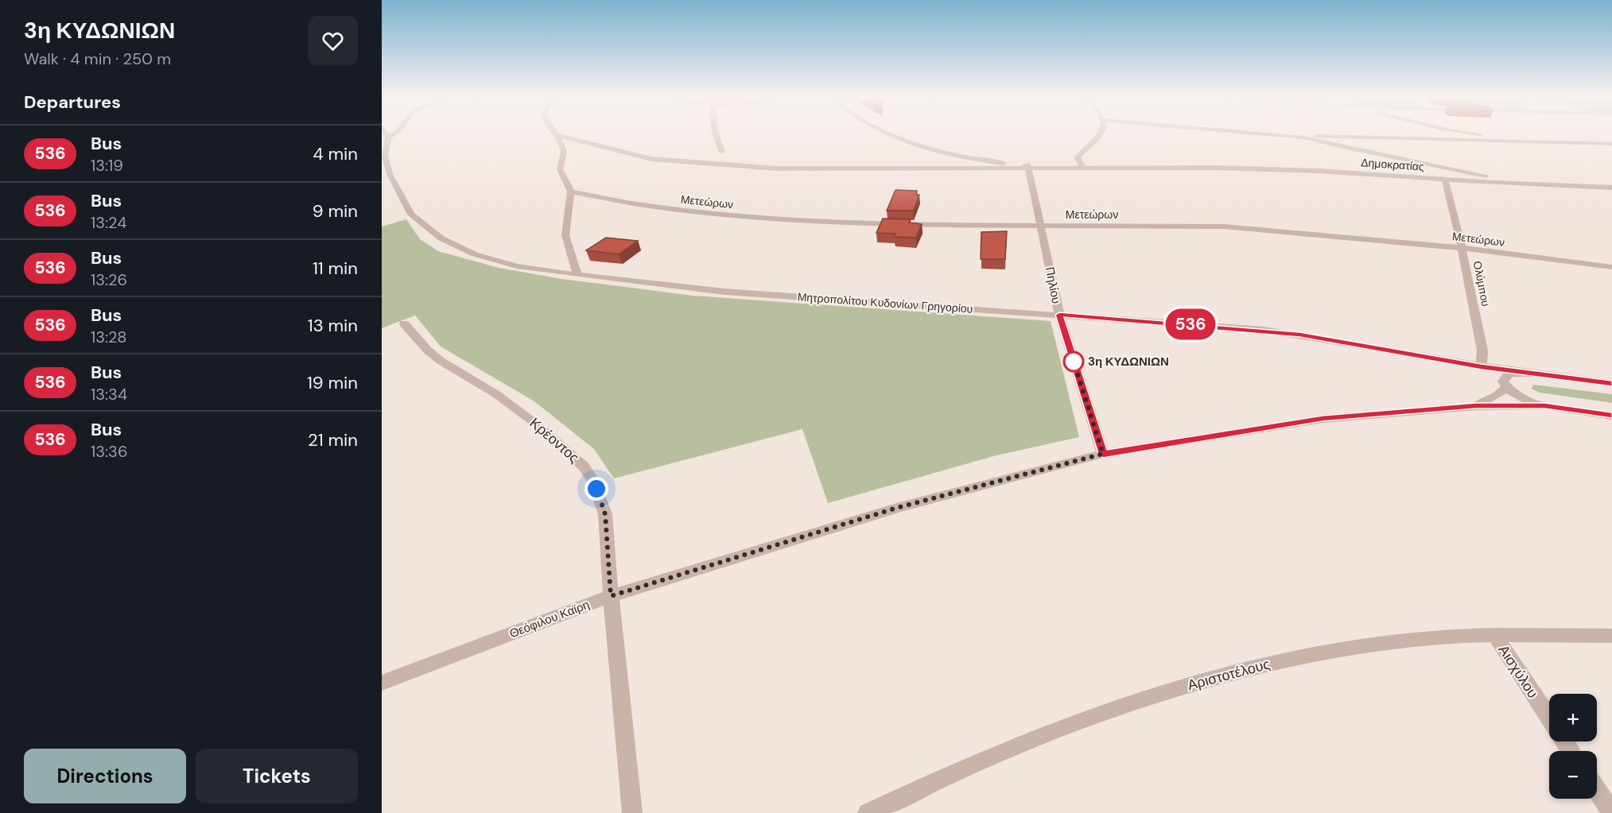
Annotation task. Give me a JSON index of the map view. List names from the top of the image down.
{
  "streets": {
    "street": [
      "Δημοκρατίας",
      "Μετεώρων",
      "Ολύμπου",
      "Πηλίου",
      "Μητροπολίτου Κυδονίων Γρηγορίου",
      "Κρέοντος",
      "Θεόφιλου Καϊρη",
      "Αισχύλου",
      "Αριστοτέλους"
    ]
  },
  "crossings": [
    ["Δημοκρατίας", "Ολύμπου"],
    ["Δημοκρατίας", "Πηλίου"],
    ["Μετεώρων", "Ολύμπου"],
    ["Μετεώρων", "Πηλίου"],
    ["Ολύμπου", "Μητροπολίτου Κυδονίων Γρηγορίου"],
    ["Πηλίου", "Μητροπολίτου Κυδονίων Γρηγορίου"],
    ["Πηλίου", "Θεόφιλου Καϊρη"],
    ["Μητροπολίτου Κυδονίων Γρηγορίου", "Θεόφιλου Καϊρη"],
    ["Κρέοντος", "Θεόφιλου Καϊρη"],
    ["Αισχύλου", "Αριστοτέλους"]
  ],
  "places": ["3η ΚΥΔΩΝΙΩΝ"],
  "lines": ["bus line 536"],
  "page": {
    "heading": [
      ["3η ΚΥΔΩΝΙΩΝ", "Walk · 4 min · 250 m"],
      "Departures"
    ],
    "on_map": "536",
    "list": [
      {
        "mark": "536",
        "name": "Bus",
        "note": "13:19",
        "value": "4 min"
      },
      {
        "mark": "536",
        "name": "Bus",
        "note": "13:24",
        "value": "9 min"
      },
      {
        "mark": "536",
        "name": "Bus",
        "note": "13:26",
        "value": "11 min"
      },
      {
        "mark": "536",
        "name": "Bus",
        "note": "13:28",
        "value": "13 min"
      },
      {
        "mark": "536",
        "name": "Bus",
        "note": "13:34",
        "value": "19 min"
      },
      {
        "mark": "536",
        "name": "Bus",
        "note": "13:36",
        "value": "21 min"
      }
    ],
    "map_buttons": ["+", "−"],
    "buttons": ["Directions", "Tickets"]
  }
}
